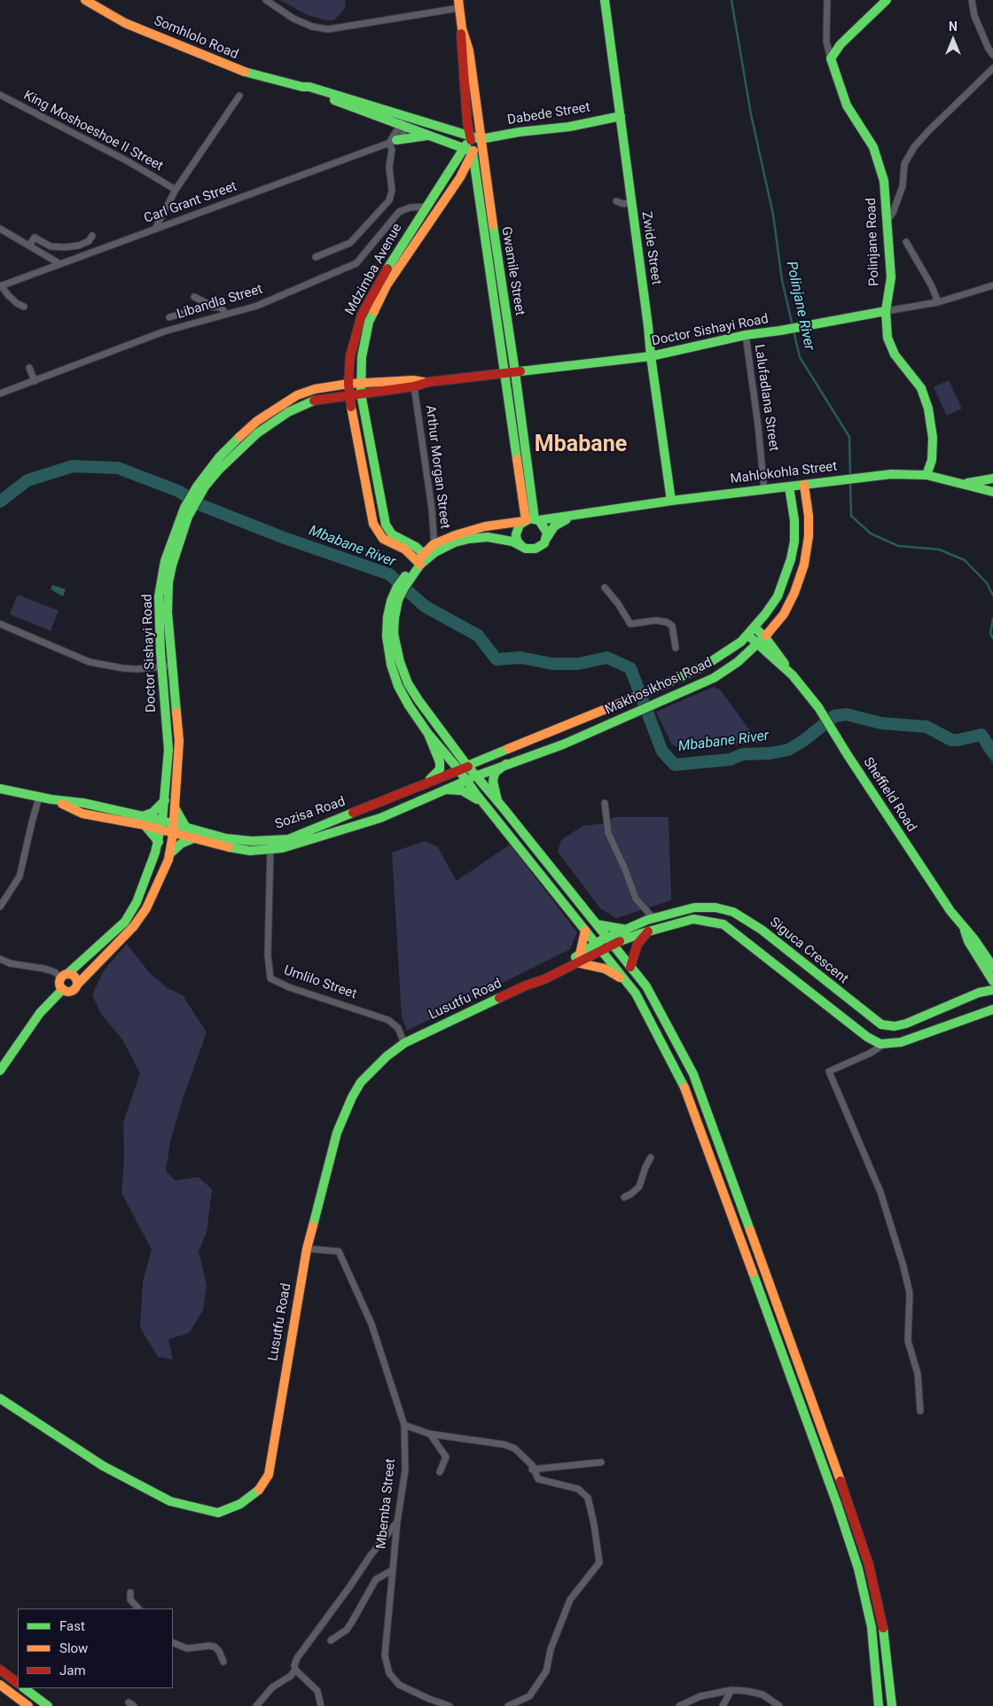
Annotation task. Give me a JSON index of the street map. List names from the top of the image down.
{
  "streets": {
    "main road": [
      "Somhlolo Road",
      "Dabede Street",
      "Polinjane Road",
      "Zwide Street",
      "Mdzimba Avenue",
      "Gwamile Street",
      "Doctor Sishayi Road",
      "Mahlokohla Street",
      "Makhosikhosi Road",
      "Sheffield Road",
      "Sozisa Road",
      "Siguca Crescent",
      "Lusutfu Road"
    ],
    "street": [
      "King Moshoeshoe II Street",
      "Carl Grant Street",
      "Libandla Street",
      "Lalufadlana Street",
      "Arthur Morgan Street",
      "Umlilo Street",
      "Mbemba Street"
    ]
  },
  "crossings": [
    ["Somhlolo Road", "Dabede Street"],
    ["Somhlolo Road", "Mdzimba Avenue"],
    ["Somhlolo Road", "Gwamile Street"],
    ["Dabede Street", "Zwide Street"],
    ["Dabede Street", "Mdzimba Avenue"],
    ["Dabede Street", "Gwamile Street"],
    ["Polinjane Road", "Doctor Sishayi Road"],
    ["Polinjane Road", "Mahlokohla Street"],
    ["Zwide Street", "Doctor Sishayi Road"],
    ["Zwide Street", "Mahlokohla Street"],
    ["Mdzimba Avenue", "Gwamile Street"],
    ["Mdzimba Avenue", "Libandla Street"],
    ["Mdzimba Avenue", "Doctor Sishayi Road"],
    ["Gwamile Street", "Doctor Sishayi Road"],
    ["Gwamile Street", "Mahlokohla Street"],
    ["Doctor Sishayi Road", "Lalufadlana Street"],
    ["Doctor Sishayi Road", "Arthur Morgan Street"],
    ["Doctor Sishayi Road", "Sozisa Road"],
    ["Lalufadlana Street", "Mahlokohla Street"],
    ["Arthur Morgan Street", "Mahlokohla Street"],
    ["Mahlokohla Street", "Makhosikhosi Road"],
    ["Makhosikhosi Road", "Sheffield Road"],
    ["Makhosikhosi Road", "Sozisa Road"],
    ["Sozisa Road", "Umlilo Street"],
    ["Siguca Crescent", "Lusutfu Road"],
    ["Umlilo Street", "Lusutfu Road"],
    ["Lusutfu Road", "Mbemba Street"]
  ],
  "districts": ["Mbabane"],
  "water": ["Polinjane River", "Mbabane River"],
  "legend": ["Fast", "Slow", "Jam"],
  "north": "top"
}
